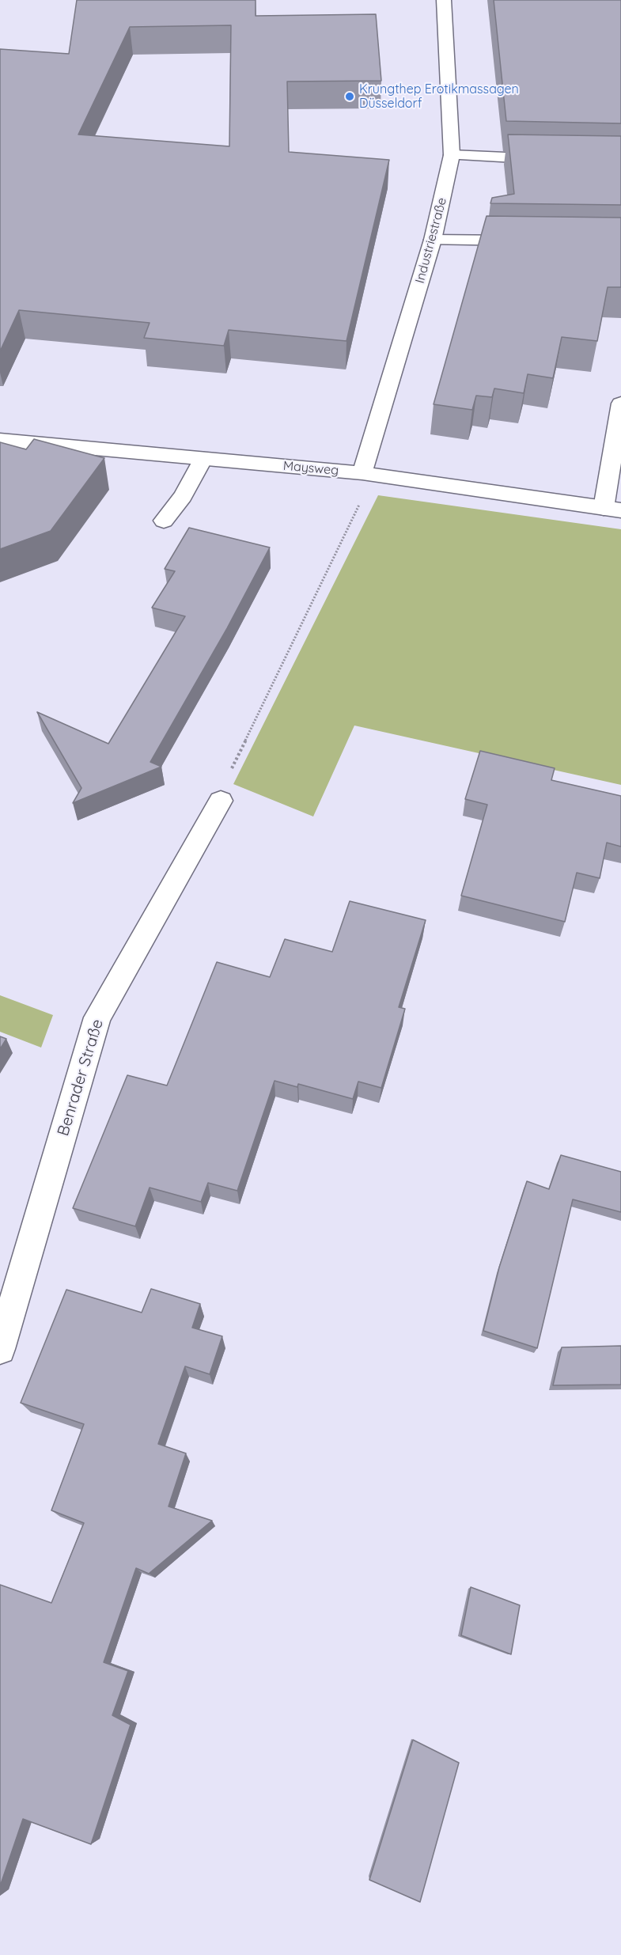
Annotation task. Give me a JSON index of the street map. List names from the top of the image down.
{
  "streets": {
    "street": ["Industriestraße", "Maysweg", "Benrader Straße"]
  },
  "crossings": [
    ["Industriestraße", "Maysweg"]
  ],
  "places": ["Krungthep Erotikmassagen Düsseldorf"]
}
